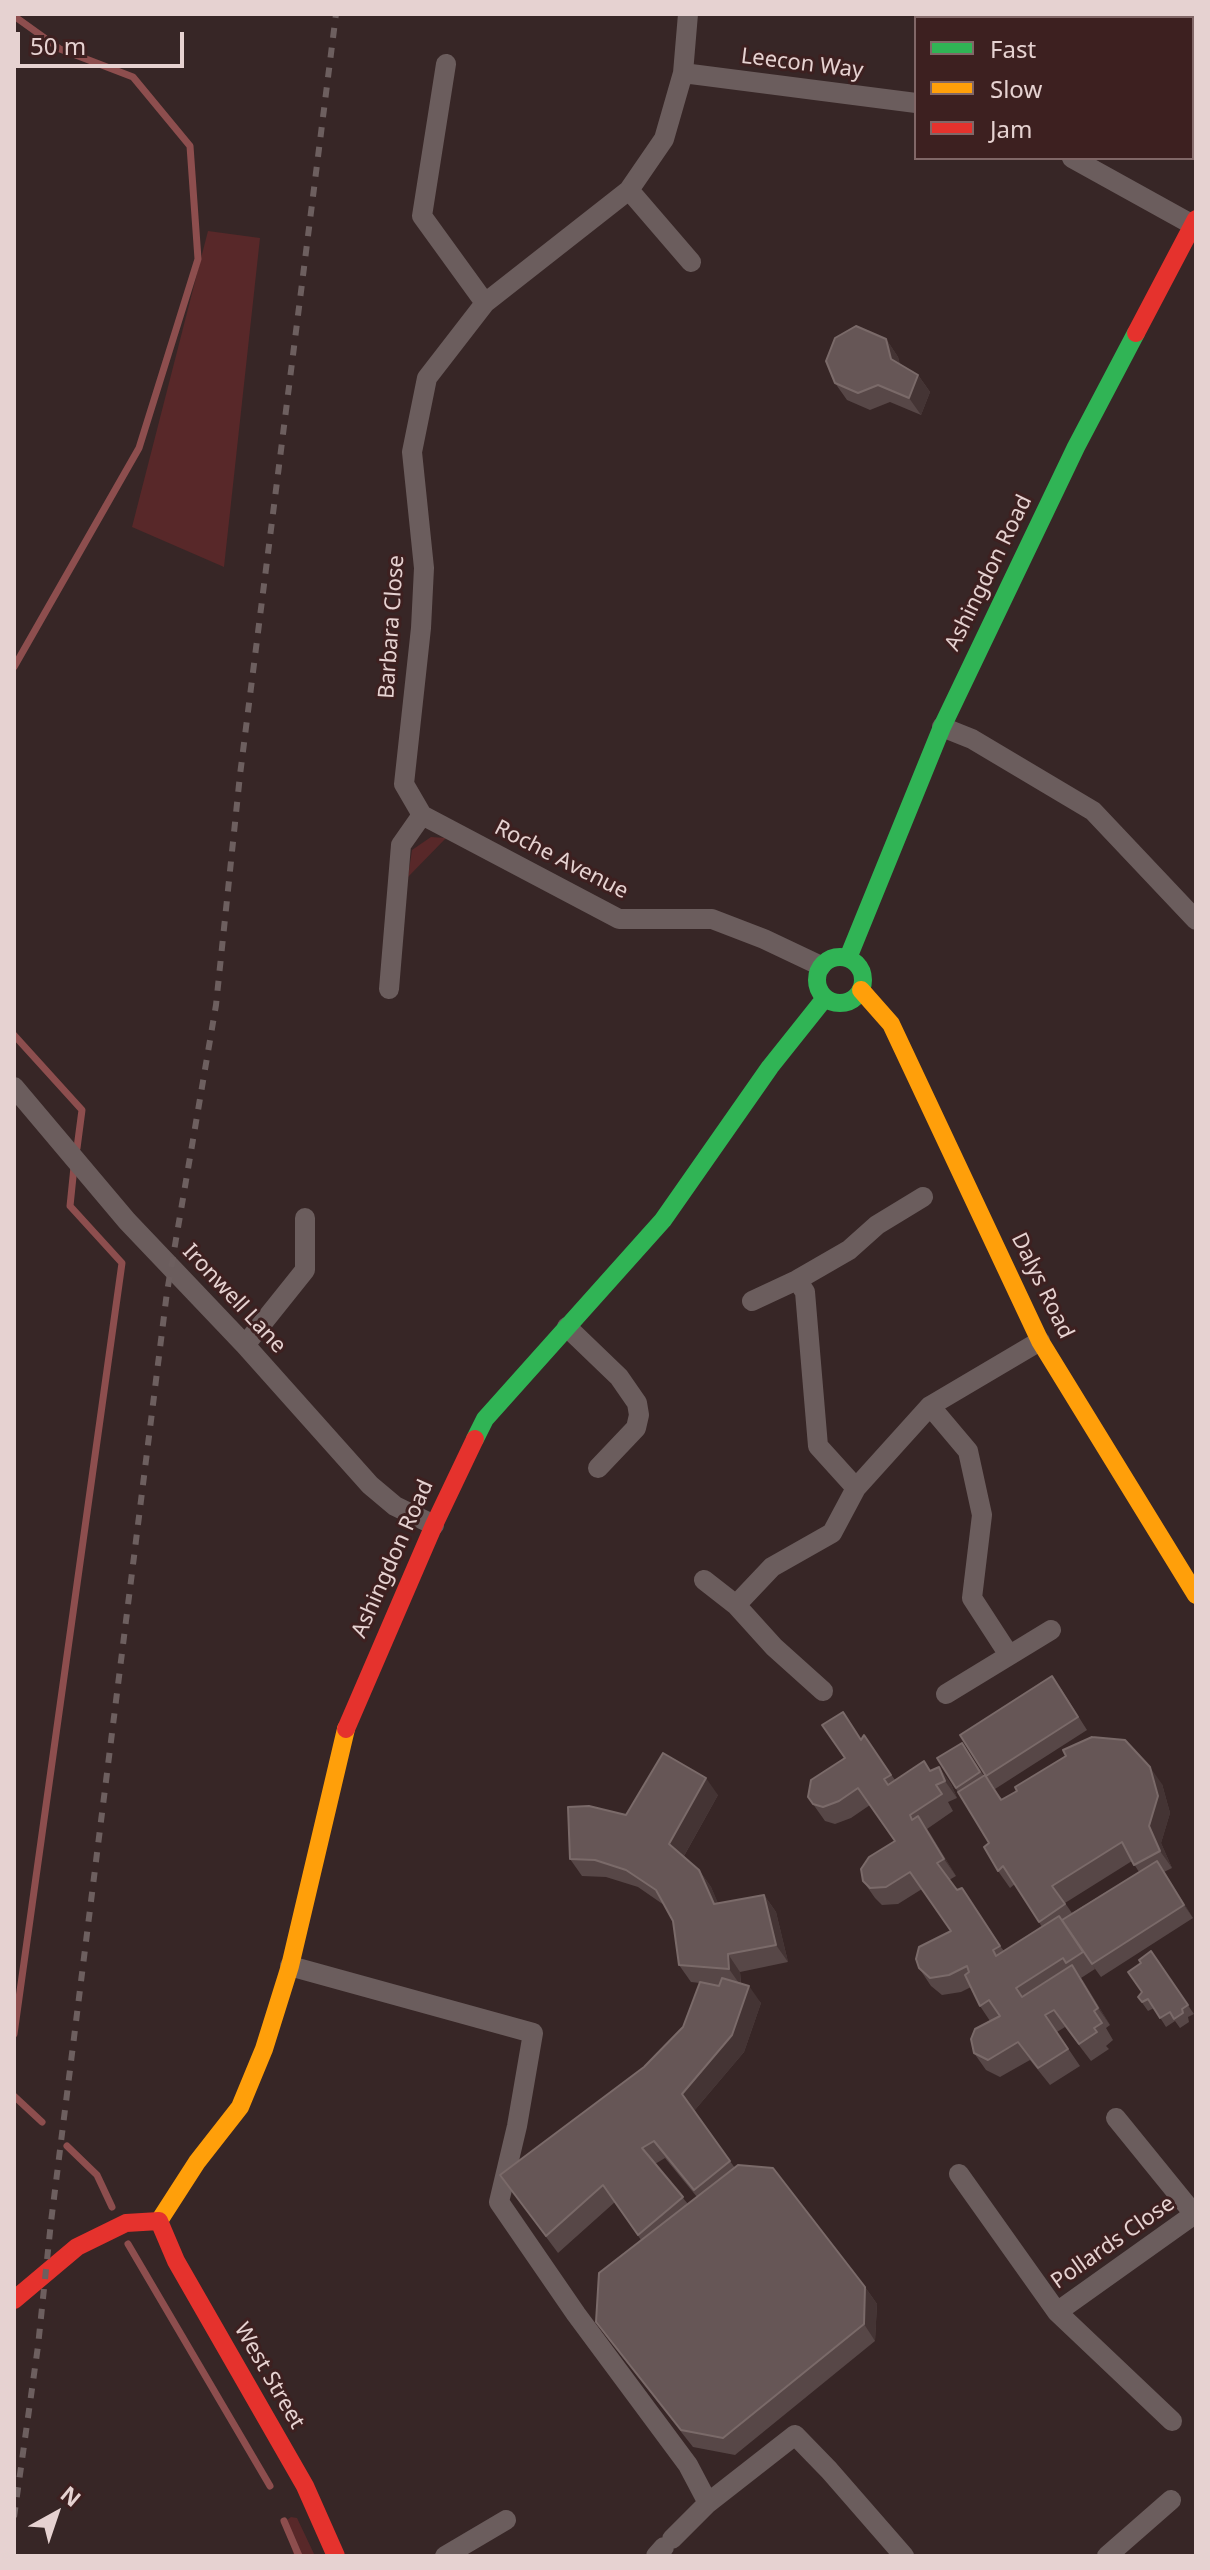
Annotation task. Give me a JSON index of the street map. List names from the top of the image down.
{
  "streets": {
    "street": [
      "Leecon Way",
      "Ashingdon Road",
      "Barbara Close",
      "Roche Avenue",
      "Dalys Road",
      "Ironwell Lane",
      "Pollards Close",
      "West Street"
    ]
  },
  "crossings": [
    ["Leecon Way", "Barbara Close"],
    ["Ashingdon Road", "Roche Avenue"],
    ["Ashingdon Road", "Dalys Road"],
    ["Ashingdon Road", "Ironwell Lane"],
    ["Ashingdon Road", "West Street"],
    ["Barbara Close", "Roche Avenue"],
    ["Roche Avenue", "Dalys Road"]
  ],
  "legend": ["Fast", "Slow", "Jam"],
  "scale_bar": "50 m",
  "north": "top right"
}
